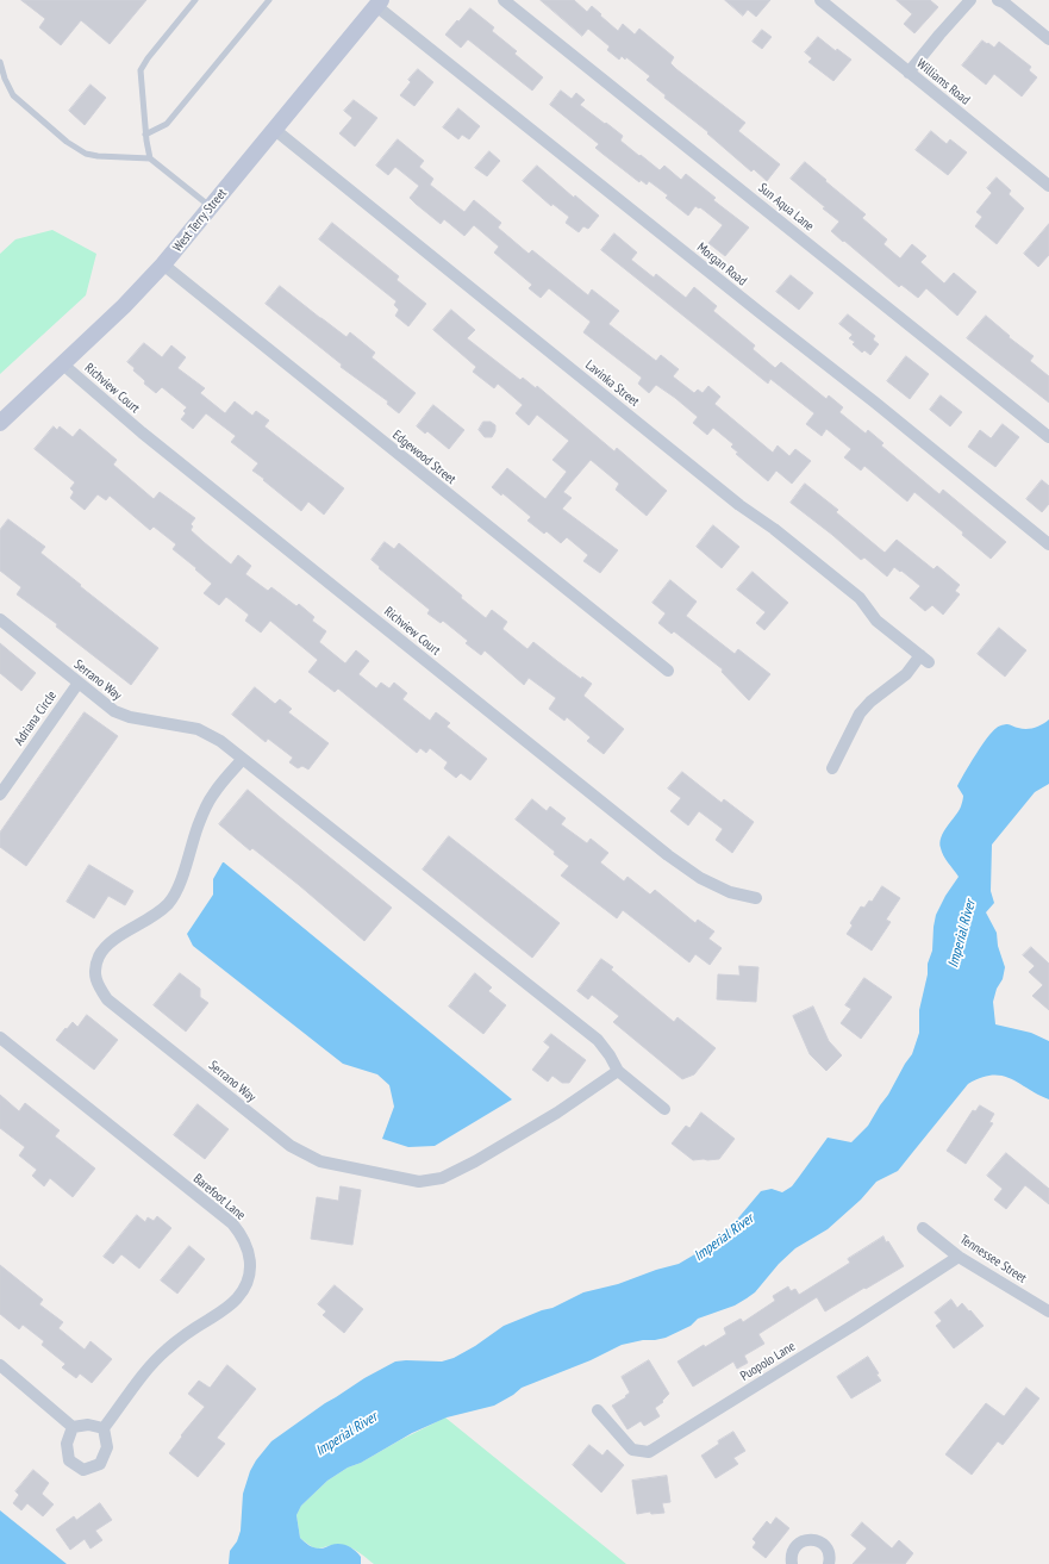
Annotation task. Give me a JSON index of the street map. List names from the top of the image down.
{
  "streets": {
    "street": [
      "Williams Road",
      "Sun Aqua Lane",
      "West Terry Street",
      "Morgan Road",
      "Lavinka Street",
      "Richview Court",
      "Edgewood Street",
      "Serrano Way",
      "Adriana Circle",
      "Barefoot Lane",
      "Tennessee Street",
      "Puopolo Lane"
    ]
  },
  "crossings": [
    ["West Terry Street", "Morgan Road"],
    ["West Terry Street", "Lavinka Street"],
    ["West Terry Street", "Richview Court"],
    ["West Terry Street", "Edgewood Street"],
    ["Serrano Way", "Adriana Circle"],
    ["Tennessee Street", "Puopolo Lane"]
  ],
  "water": ["Imperial River"]
}
